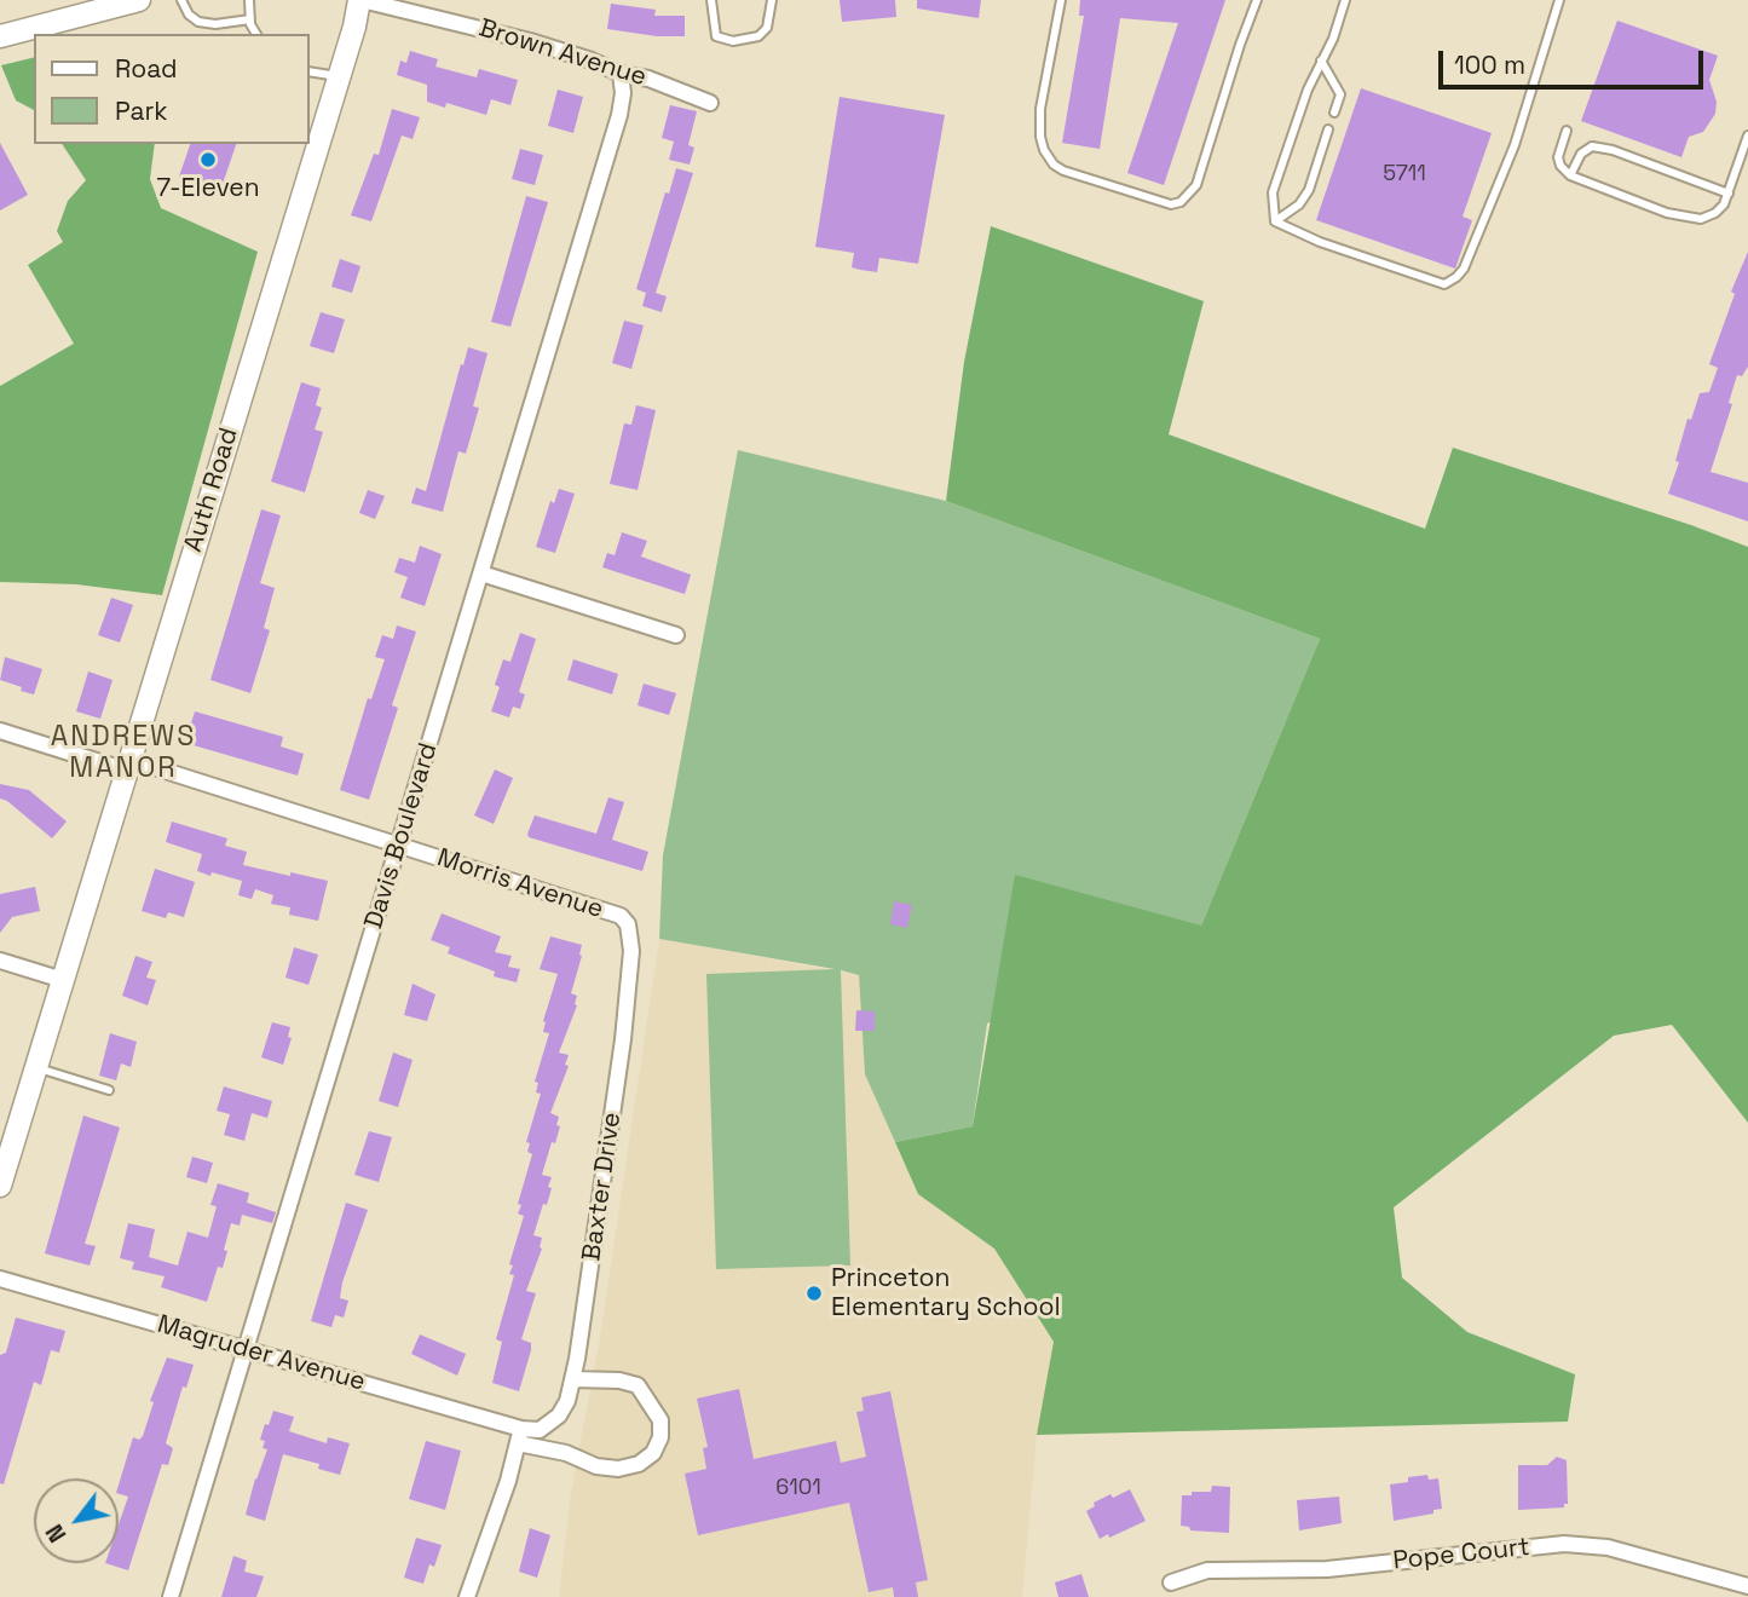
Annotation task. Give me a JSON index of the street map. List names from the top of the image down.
{
  "streets": {
    "main road": ["Auth Road"],
    "street": [
      "Brown Avenue",
      "Davis Boulevard",
      "Morris Avenue",
      "Baxter Drive",
      "Magruder Avenue",
      "Pope Court"
    ]
  },
  "crossings": [
    ["Brown Avenue", "Auth Road"],
    ["Brown Avenue", "Davis Boulevard"],
    ["Auth Road", "Morris Avenue"],
    ["Davis Boulevard", "Morris Avenue"],
    ["Davis Boulevard", "Magruder Avenue"],
    ["Morris Avenue", "Baxter Drive"],
    ["Baxter Drive", "Magruder Avenue"]
  ],
  "districts": ["ANDREWS MANOR"],
  "places": ["7-Eleven", "Princeton Elementary School"],
  "house_numbers": ["5711", "6101"],
  "legend": ["Road", "Park"],
  "scale_bar": "100 m",
  "north": "bottom left"
}
